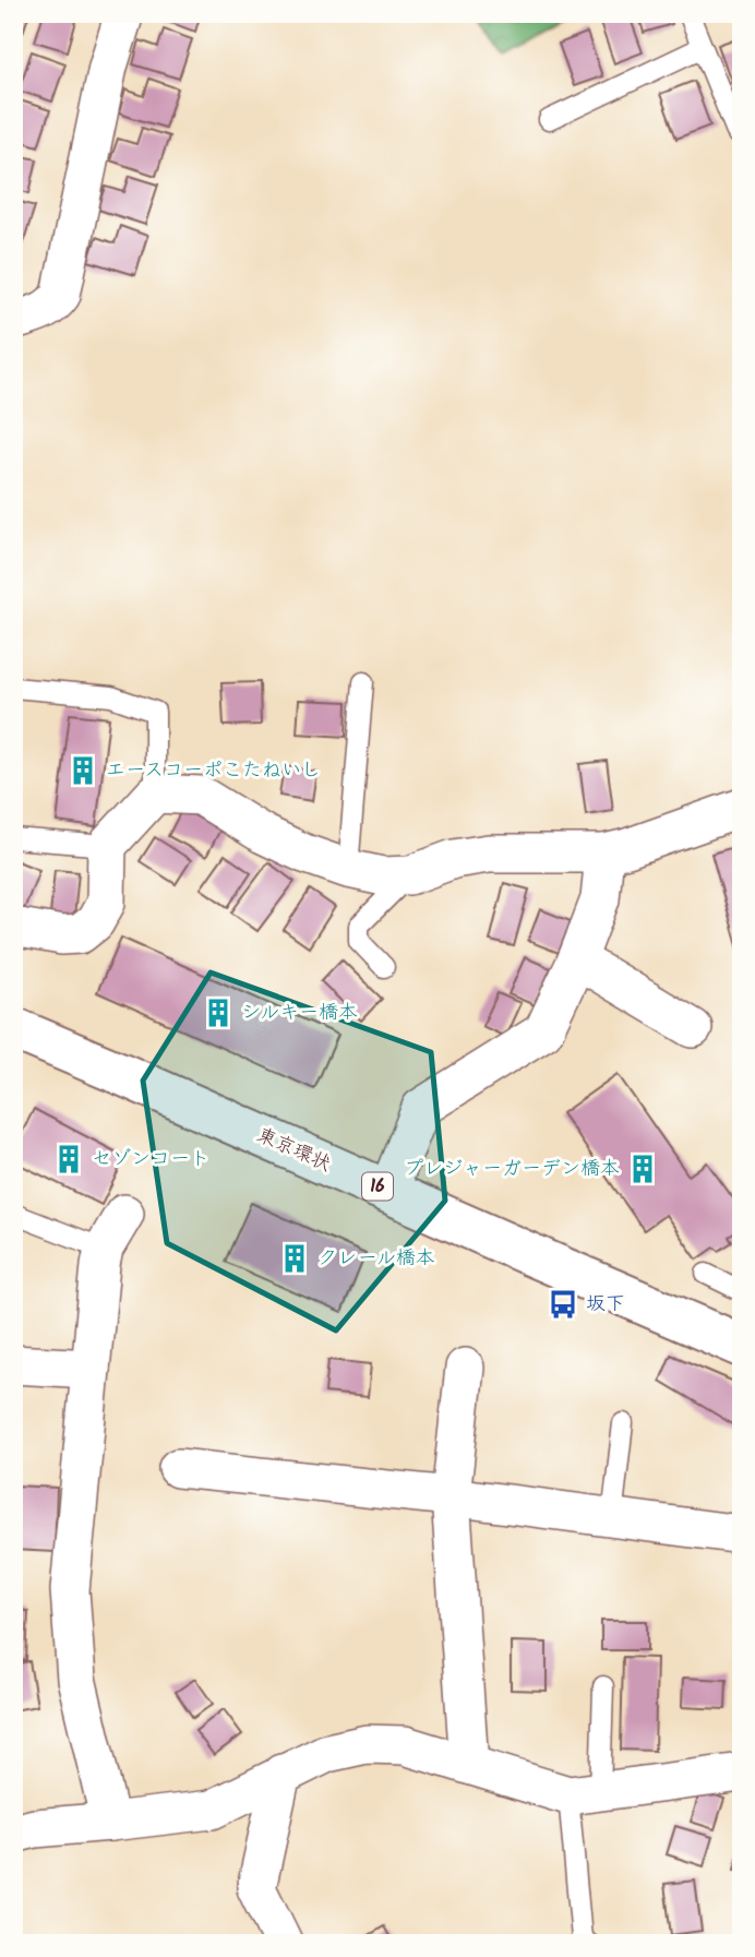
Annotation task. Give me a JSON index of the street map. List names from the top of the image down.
{
  "streets": {
    "highway": ["東京環状", "16"]
  },
  "places": {
    "building": [
      "エースコーポこたねいし",
      "シルキー橋本",
      "セゾンコート",
      "プレジャーガーデン橋本",
      "クレール橋本"
    ],
    "bus stop": ["坂下"]
  }
}
